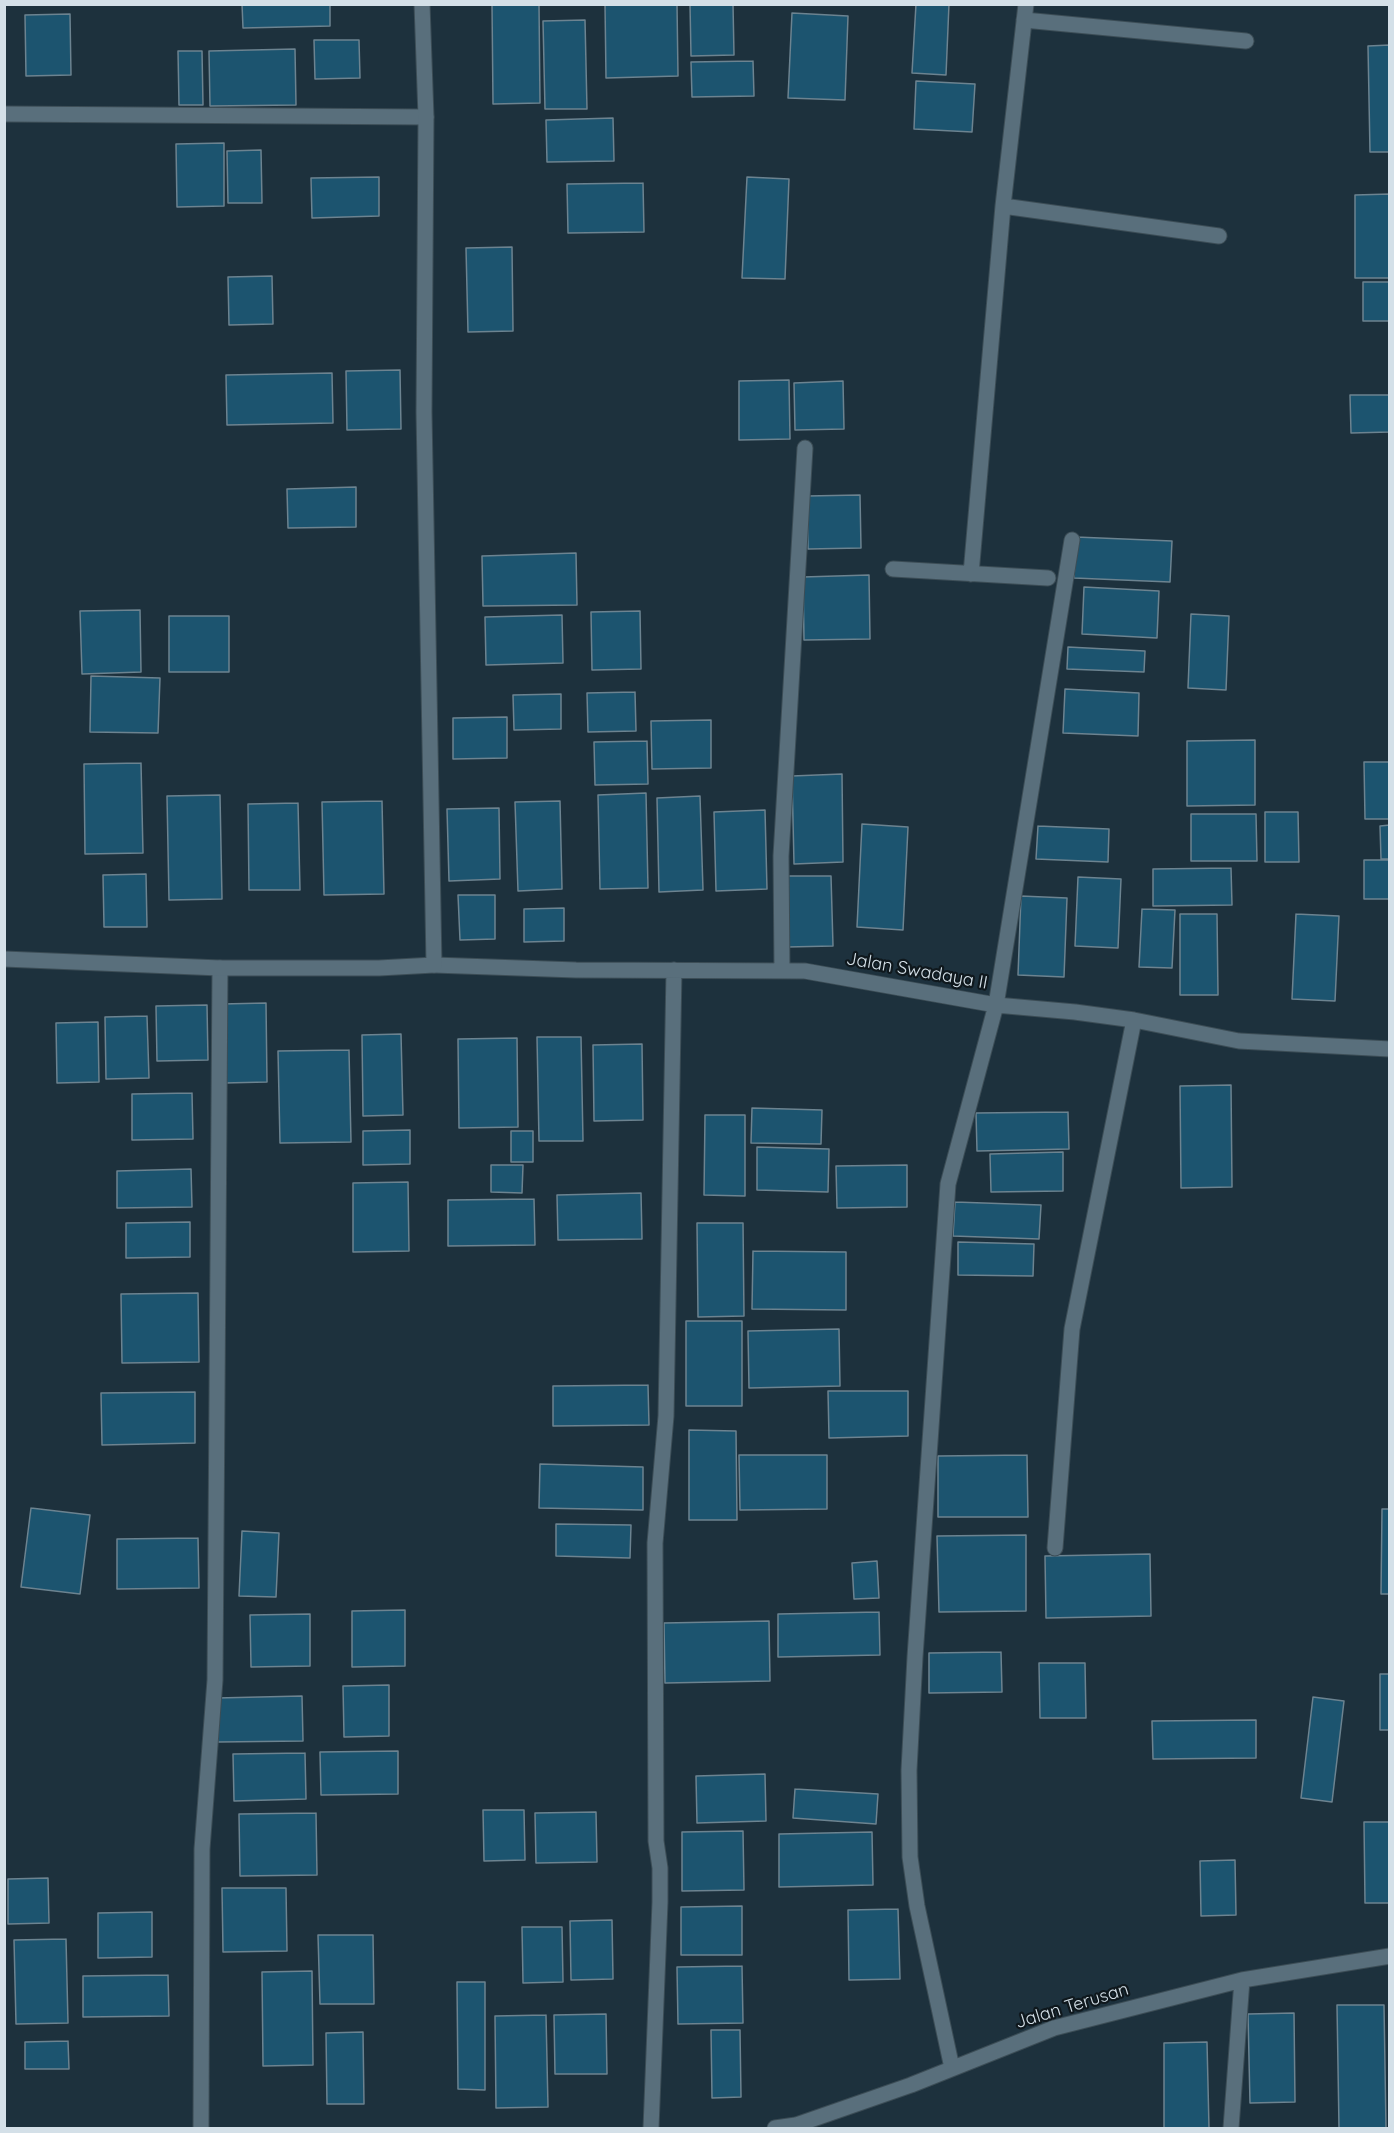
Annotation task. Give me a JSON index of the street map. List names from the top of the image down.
{
  "streets": {
    "street": ["Jalan Swadaya II", "Jalan Terusan"]
  }
}
